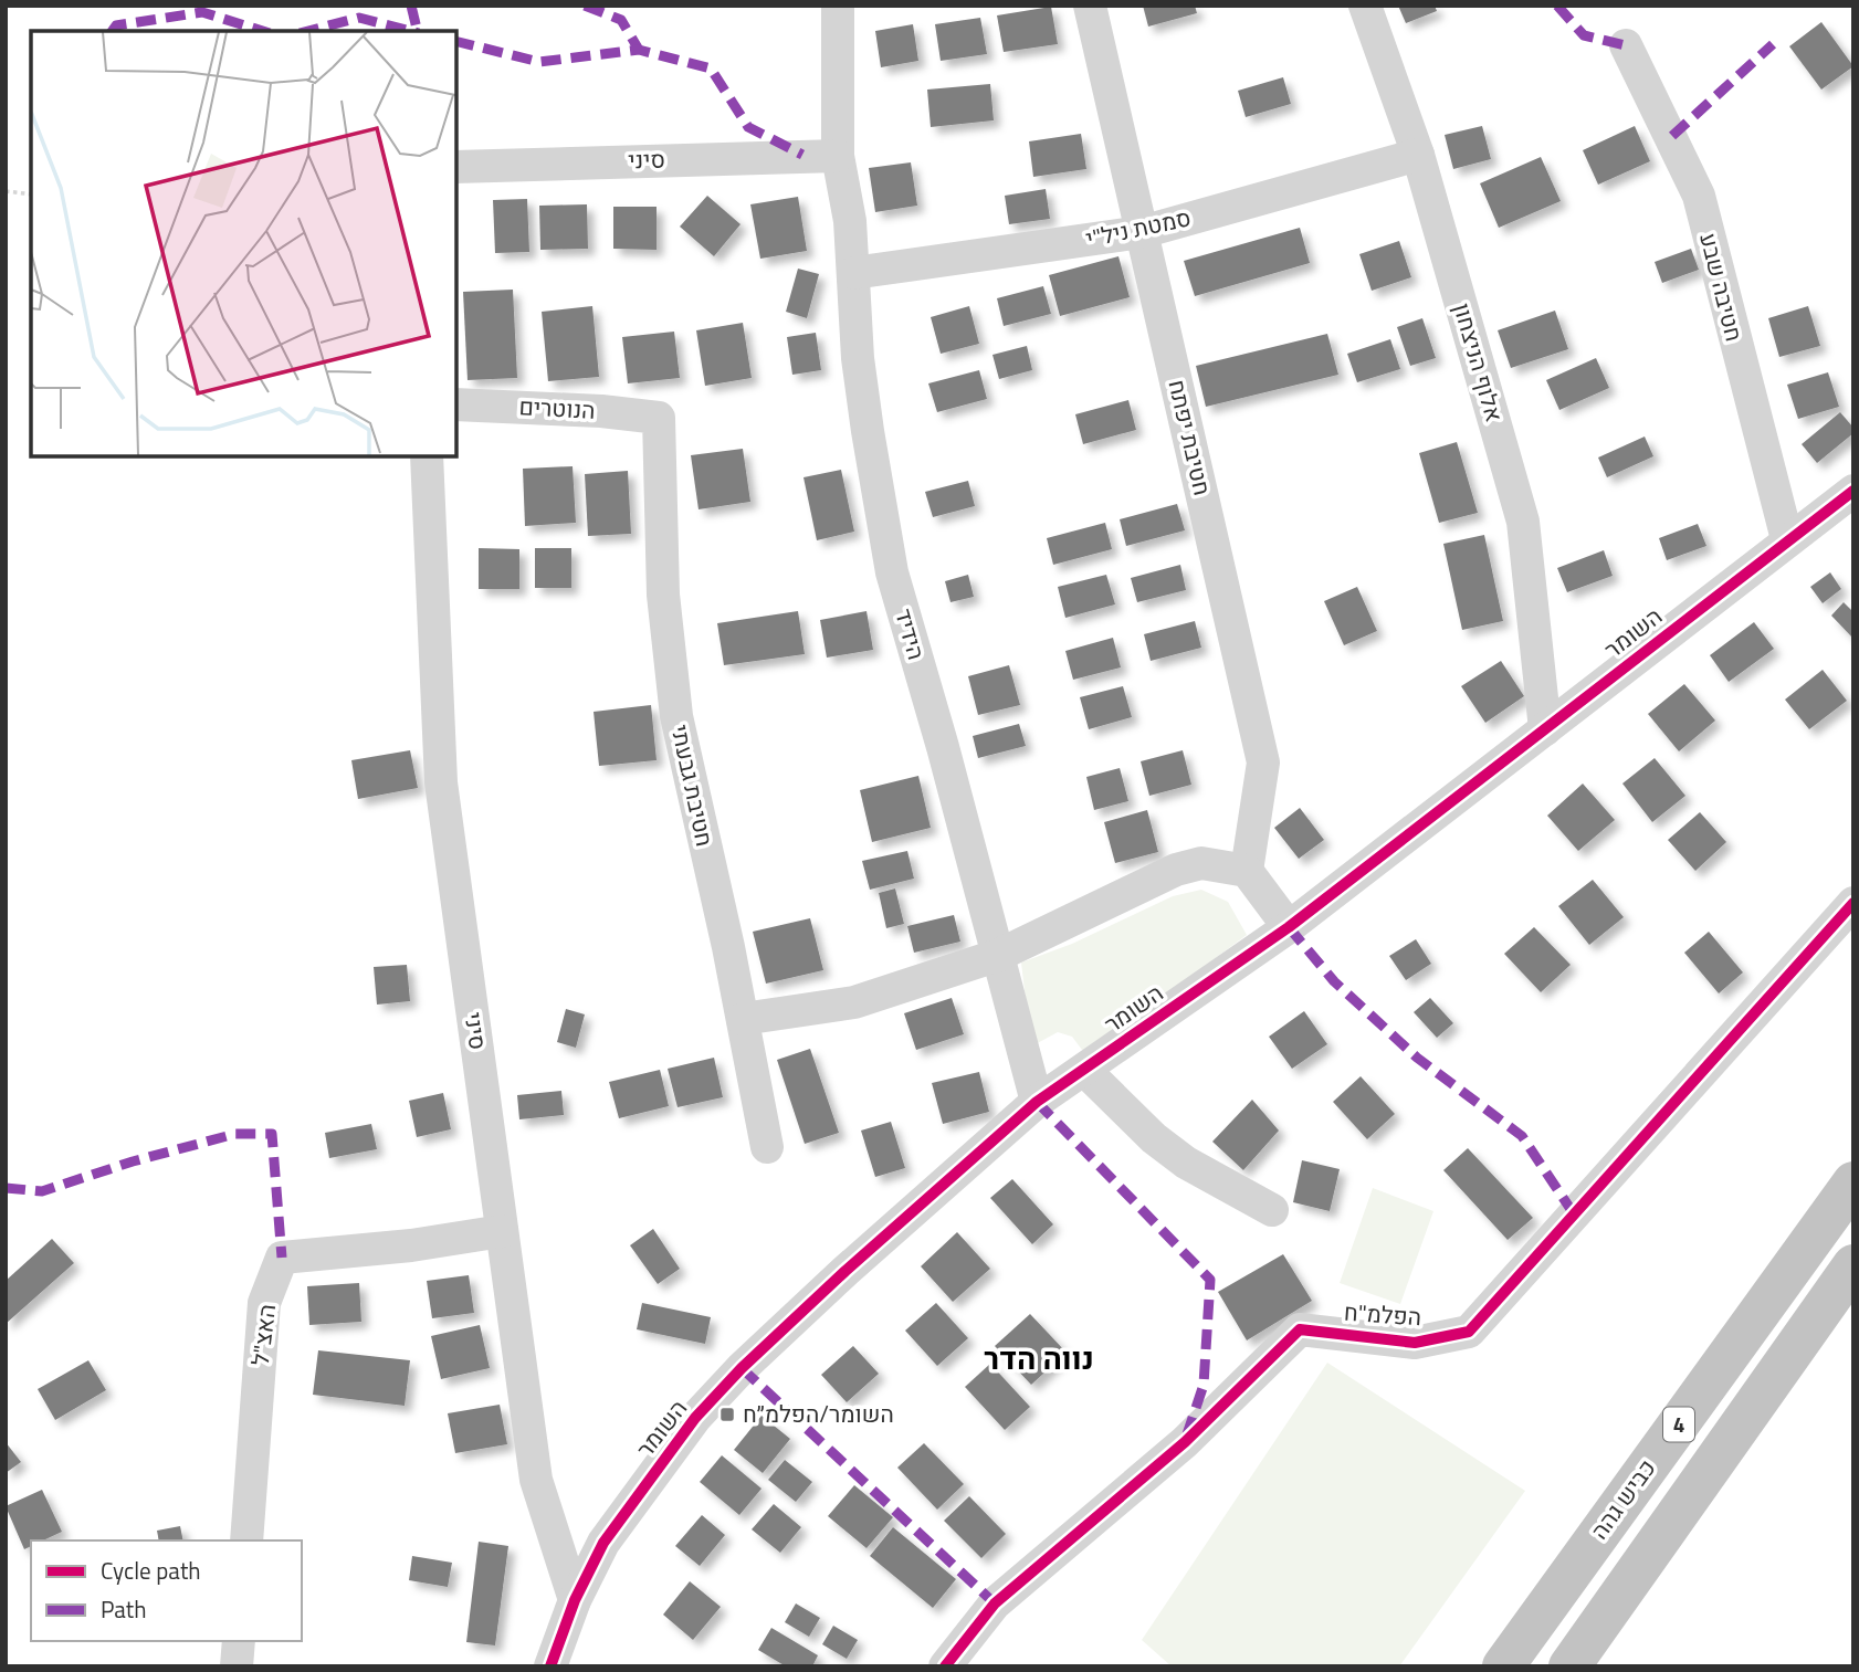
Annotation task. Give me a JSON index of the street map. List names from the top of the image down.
{
  "streets": {
    "highway": ["4", "כביש גהה"],
    "street": [
      "סיני",
      "סמטת ניל\"י",
      "חטיבה שבע",
      "אלוף הניצחון",
      "הנוטרים",
      "חטיבת יפתח",
      "השומר",
      "הידיד",
      "חטיבת גבעתי",
      "הפלמ\"ח",
      "האצ\"ל"
    ]
  },
  "crossings": [
    ["סיני", "השומר"],
    ["סיני", "הידיד"],
    ["סיני", "האצ\"ל"],
    ["סמטת ניל\"י", "אלוף הניצחון"],
    ["סמטת ניל\"י", "חטיבת יפתח"],
    ["סמטת ניל\"י", "הידיד"],
    ["חטיבה שבע", "השומר"],
    ["אלוף הניצחון", "השומר"],
    ["הנוטרים", "חטיבת גבעתי"],
    ["השומר", "הידיד"]
  ],
  "districts": ["נווה הדר"],
  "places": {
    "transit": ["השומר/הפלמ״ח"]
  },
  "legend": ["Cycle path", "Path"]
}
